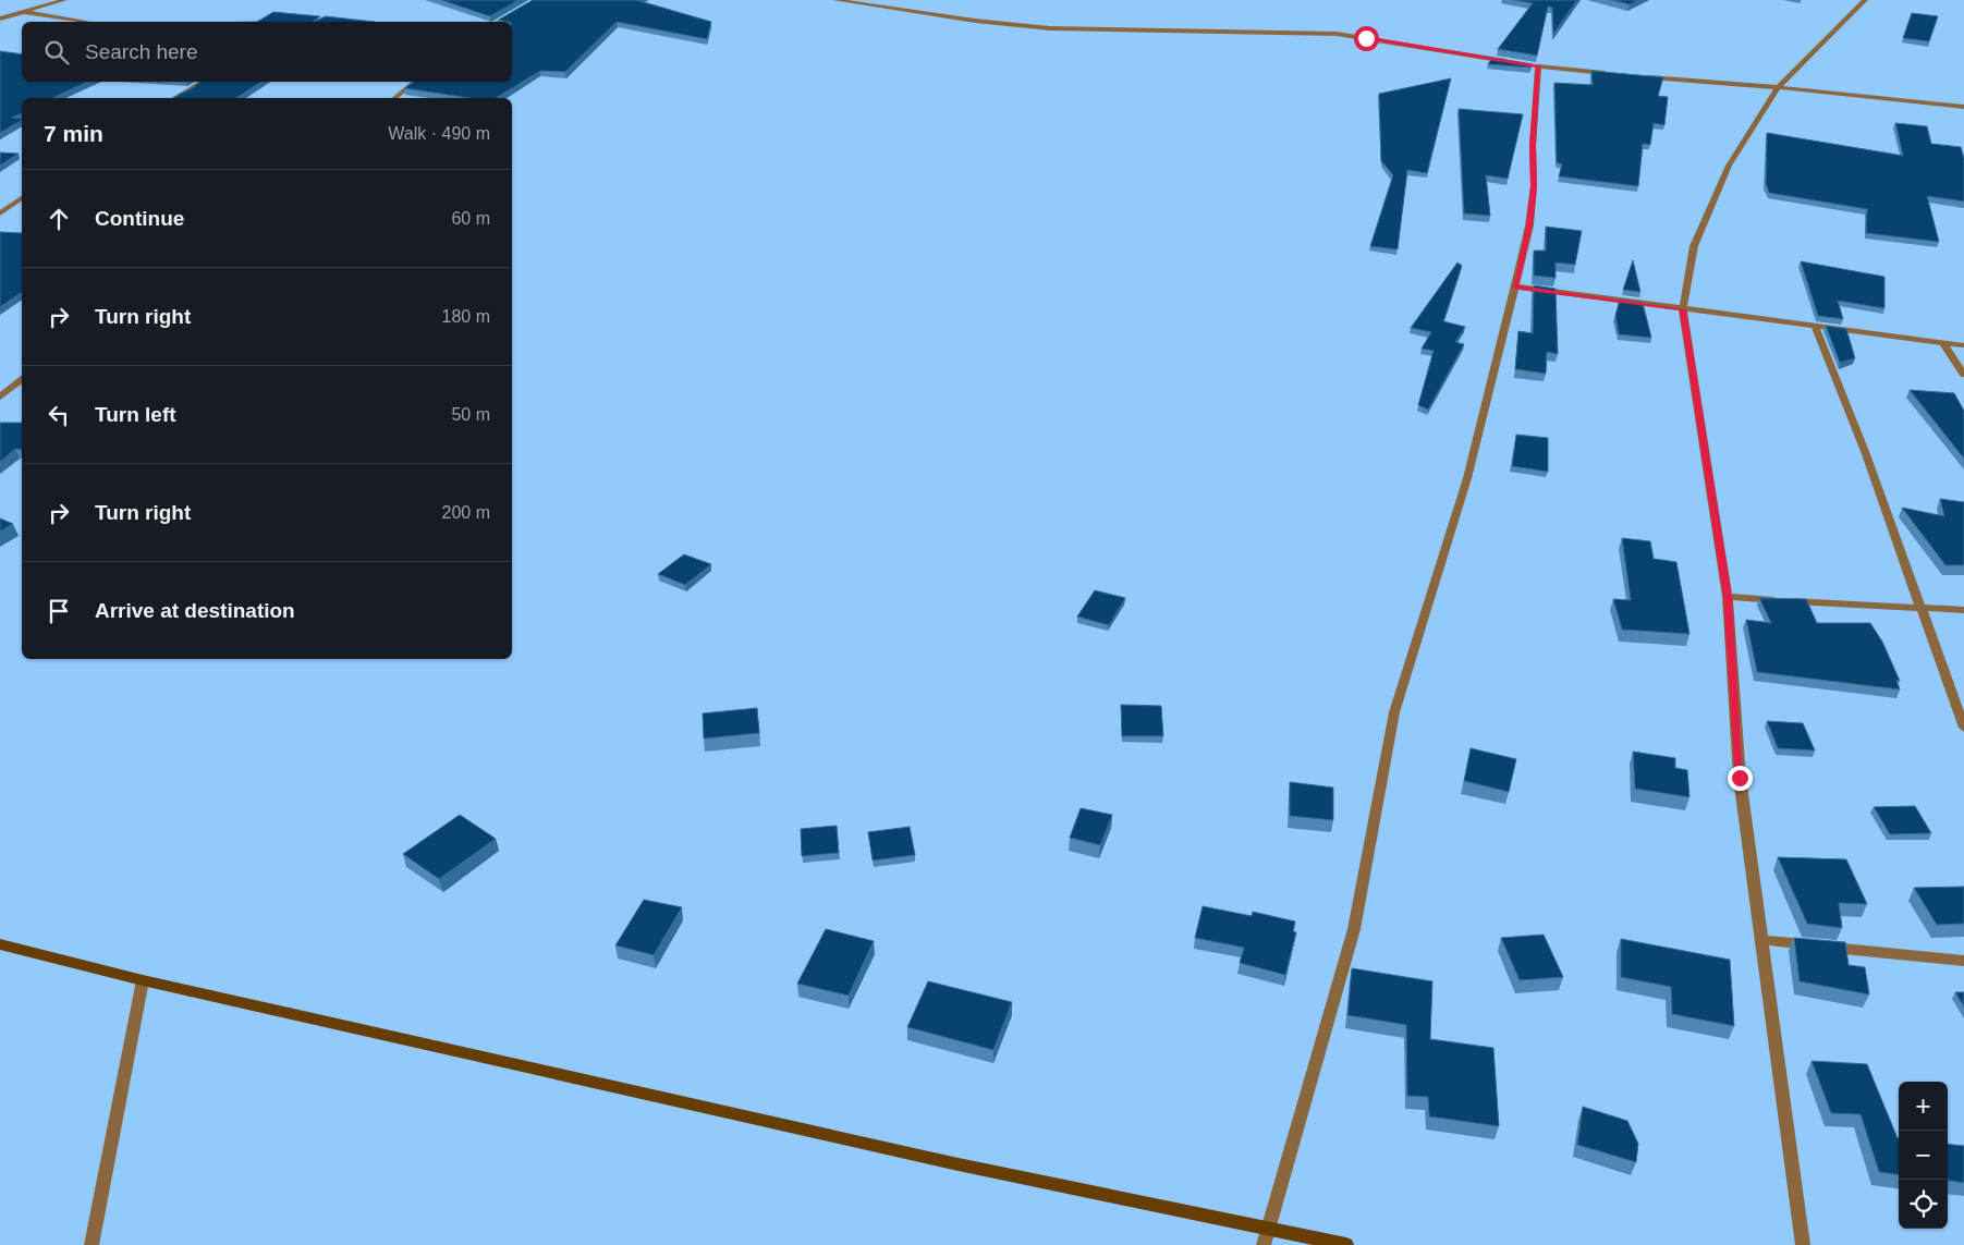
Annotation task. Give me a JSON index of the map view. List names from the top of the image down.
{
  "page": {
    "search": "Search here",
    "heading": ["7 min", "Walk · 490 m"],
    "list": [
      ["Continue", "60 m"],
      ["Turn right", "180 m"],
      ["Turn left", "50 m"],
      ["Turn right", "200 m"],
      "Arrive at destination"
    ],
    "map_buttons": ["+", "−"]
  }
}
